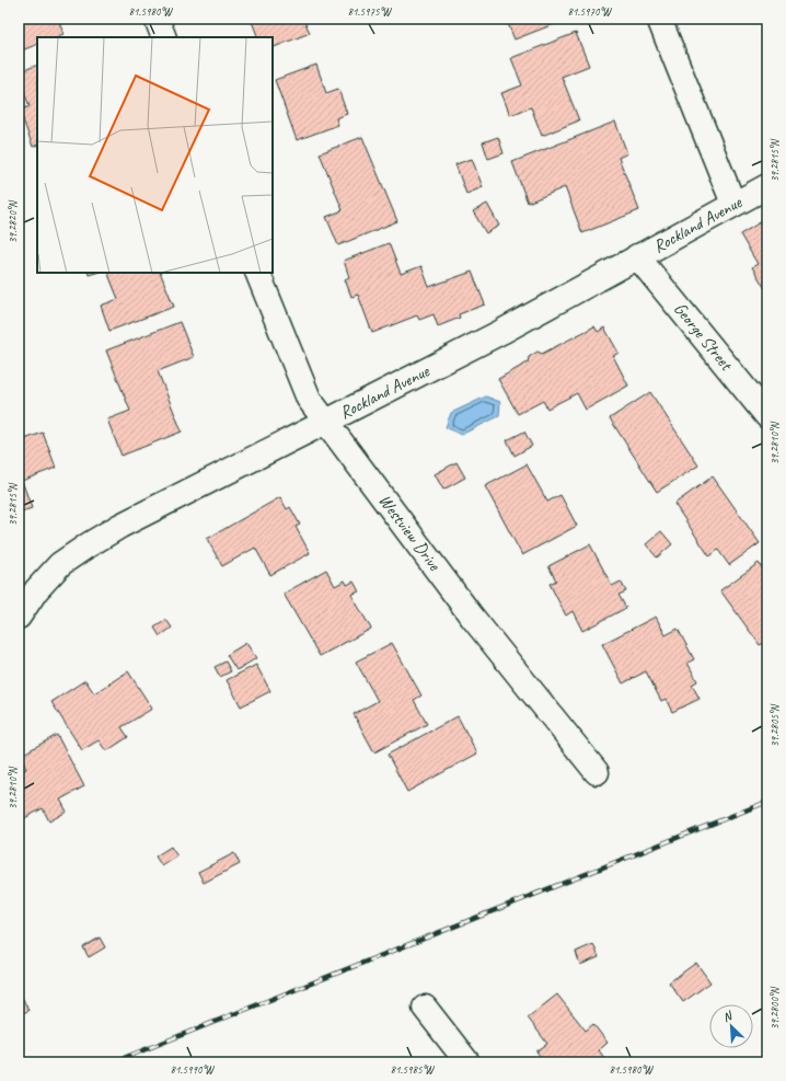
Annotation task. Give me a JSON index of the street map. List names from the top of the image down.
{
  "streets": {
    "street": ["Rockland Avenue", "George Street", "Westview Drive"]
  },
  "crossings": [
    ["Rockland Avenue", "George Street"],
    ["Rockland Avenue", "Westview Drive"]
  ],
  "north": "top left",
  "coordinates": [
    "81.5980°W",
    "81.5975°W",
    "81.5970°W",
    "39.2815°N",
    "39.2820°N",
    "39.2810°N",
    "39.2805°N",
    "39.2800°N",
    "81.5990°W",
    "81.5985°W"
  ]
}
